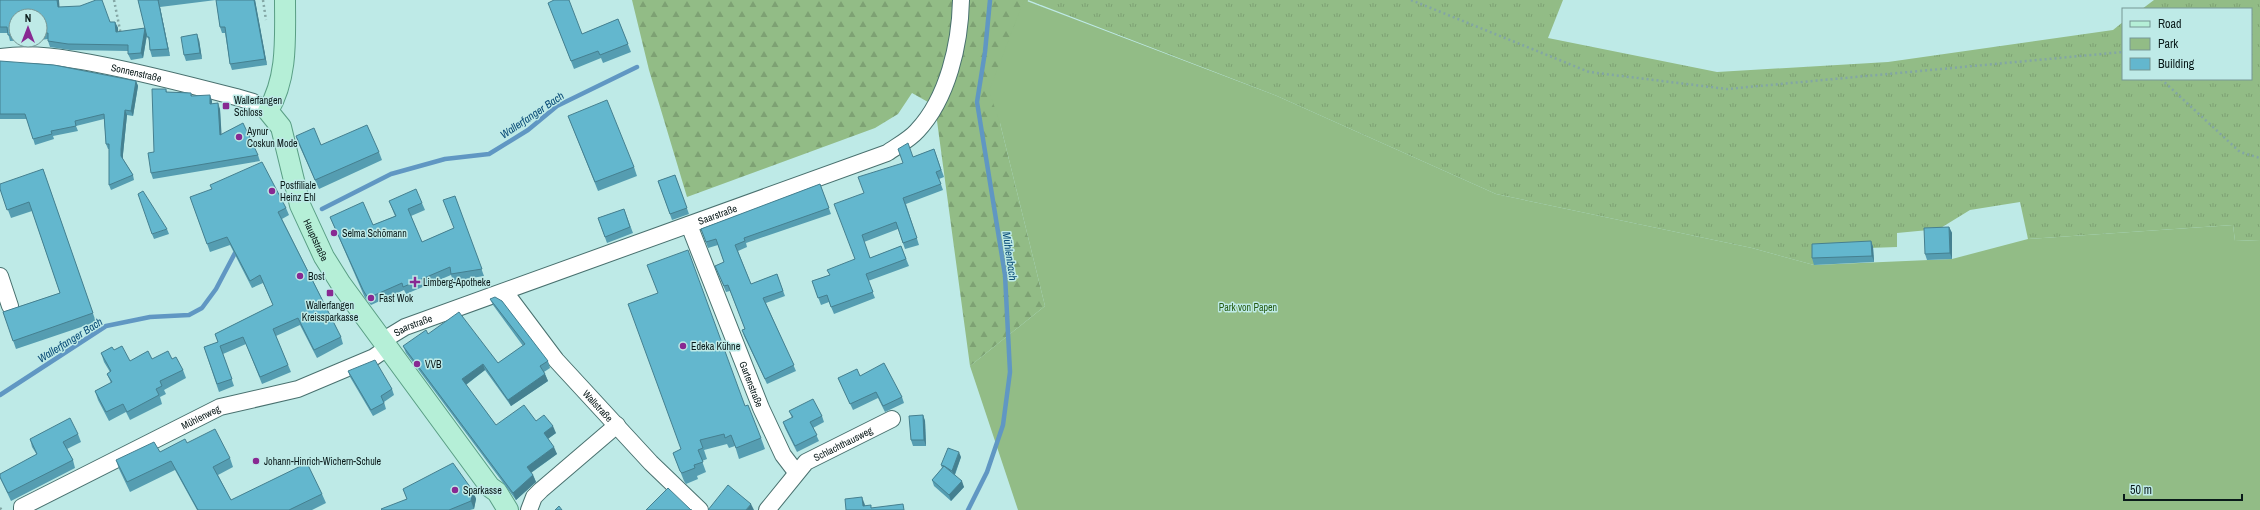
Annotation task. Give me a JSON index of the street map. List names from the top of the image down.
{
  "streets": {
    "main road": ["Hauptstraße"],
    "street": [
      "Sonnenstraße",
      "Saarstraße",
      "Gartenstraße",
      "Wallstraße",
      "Mühlenweg",
      "Schlachthausweg"
    ]
  },
  "crossings": [
    ["Sonnenstraße", "Hauptstraße"],
    ["Saarstraße", "Hauptstraße"],
    ["Saarstraße", "Gartenstraße"],
    ["Saarstraße", "Wallstraße"],
    ["Saarstraße", "Mühlenweg"],
    ["Hauptstraße", "Mühlenweg"],
    ["Gartenstraße", "Schlachthausweg"]
  ],
  "water": ["Wallerfanger Bach", "Mühlenbach"],
  "parks": ["Park von Papen"],
  "places": {
    "transit": ["Wallerfangen Schloss", "Wallerfangen Kreissparkasse"],
    "other": [
      "Aynur Coskun Mode",
      "Postfiliale Heinz Ehl",
      "Selma Schömann",
      "Bost",
      "Fast Wok",
      "Edeka Kühne",
      "VVB",
      "Johann-Hinrich-Wichern-Schule",
      "Sparkasse"
    ],
    "health": ["Limberg-Apotheke"]
  },
  "legend": ["Road", "Park", "Building"],
  "scale_bar": "50 m",
  "north": "top"
}
